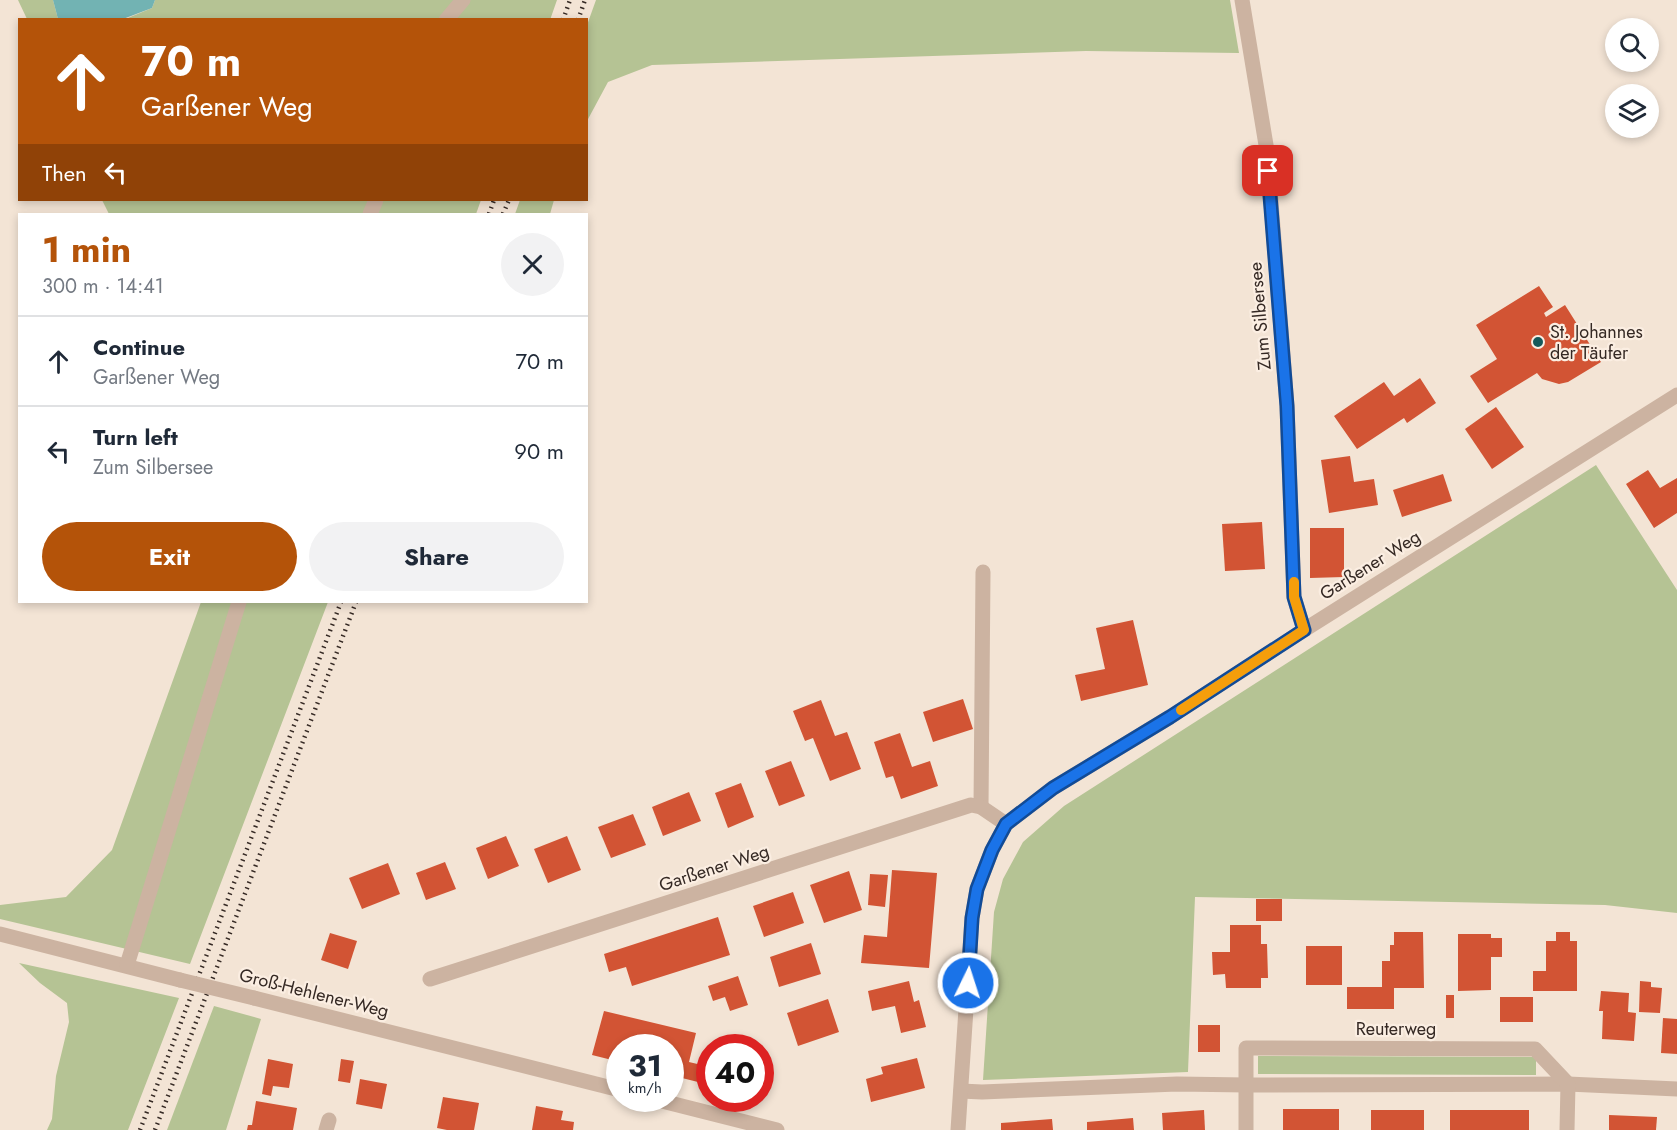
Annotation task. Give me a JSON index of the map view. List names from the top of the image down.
{
  "streets": {
    "street": [
      "Zum Silbersee",
      "Garßener Weg",
      "Groß-Hehlener-Weg",
      "Reuterweg"
    ]
  },
  "crossings": [
    ["Zum Silbersee", "Garßener Weg"]
  ],
  "places": ["St. Johannes der Täufer"],
  "page": {
    "turn": ["70 m", "Garßener Weg"],
    "then": "Then",
    "heading": ["1 min", "300 m · 14:41"],
    "list": [
      {
        "name": "Continue",
        "note": "Garßener Weg",
        "value": "70 m"
      },
      {
        "name": "Turn left",
        "note": "Zum Silbersee",
        "value": "90 m"
      }
    ],
    "buttons": ["Exit", "Share"],
    "speed": "31 km/h",
    "limit": "40"
  }
}
